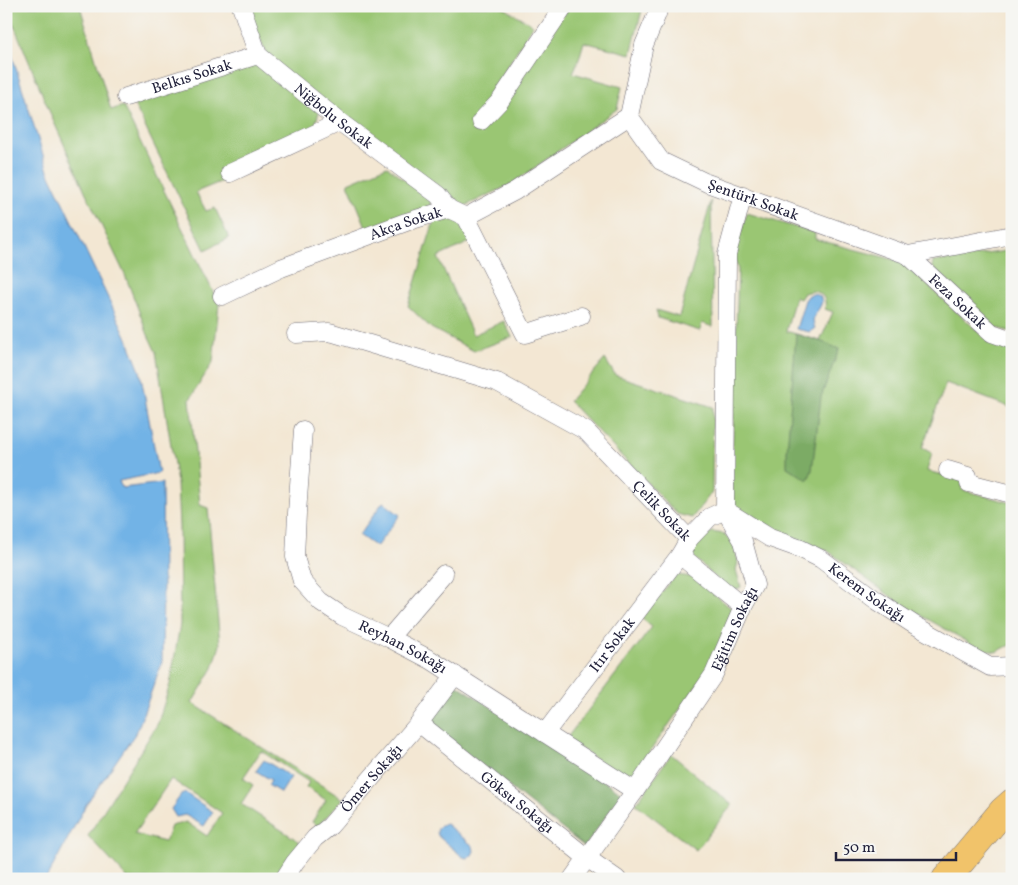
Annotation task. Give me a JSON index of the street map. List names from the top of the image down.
{
  "streets": {
    "street": [
      "Belkıs Sokak",
      "Niğbolu Sokak",
      "Şentürk Sokak",
      "Akça Sokak",
      "Feza Sokak",
      "Çelik Sokak",
      "Kerem Sokağı",
      "Eğitim Sokağı",
      "Itır Sokak",
      "Reyhan Sokağı",
      "Ömer Sokağı",
      "Göksu Sokağı"
    ]
  },
  "crossings": [
    ["Belkıs Sokak", "Niğbolu Sokak"],
    ["Niğbolu Sokak", "Akça Sokak"],
    ["Şentürk Sokak", "Feza Sokak"],
    ["Çelik Sokak", "Eğitim Sokağı"],
    ["Çelik Sokak", "Itır Sokak"],
    ["Kerem Sokağı", "Eğitim Sokağı"],
    ["Eğitim Sokağı", "Reyhan Sokağı"],
    ["Eğitim Sokağı", "Göksu Sokağı"],
    ["Itır Sokak", "Reyhan Sokağı"],
    ["Reyhan Sokağı", "Ömer Sokağı"],
    ["Ömer Sokağı", "Göksu Sokağı"]
  ],
  "scale_bar": "50 m"
}
